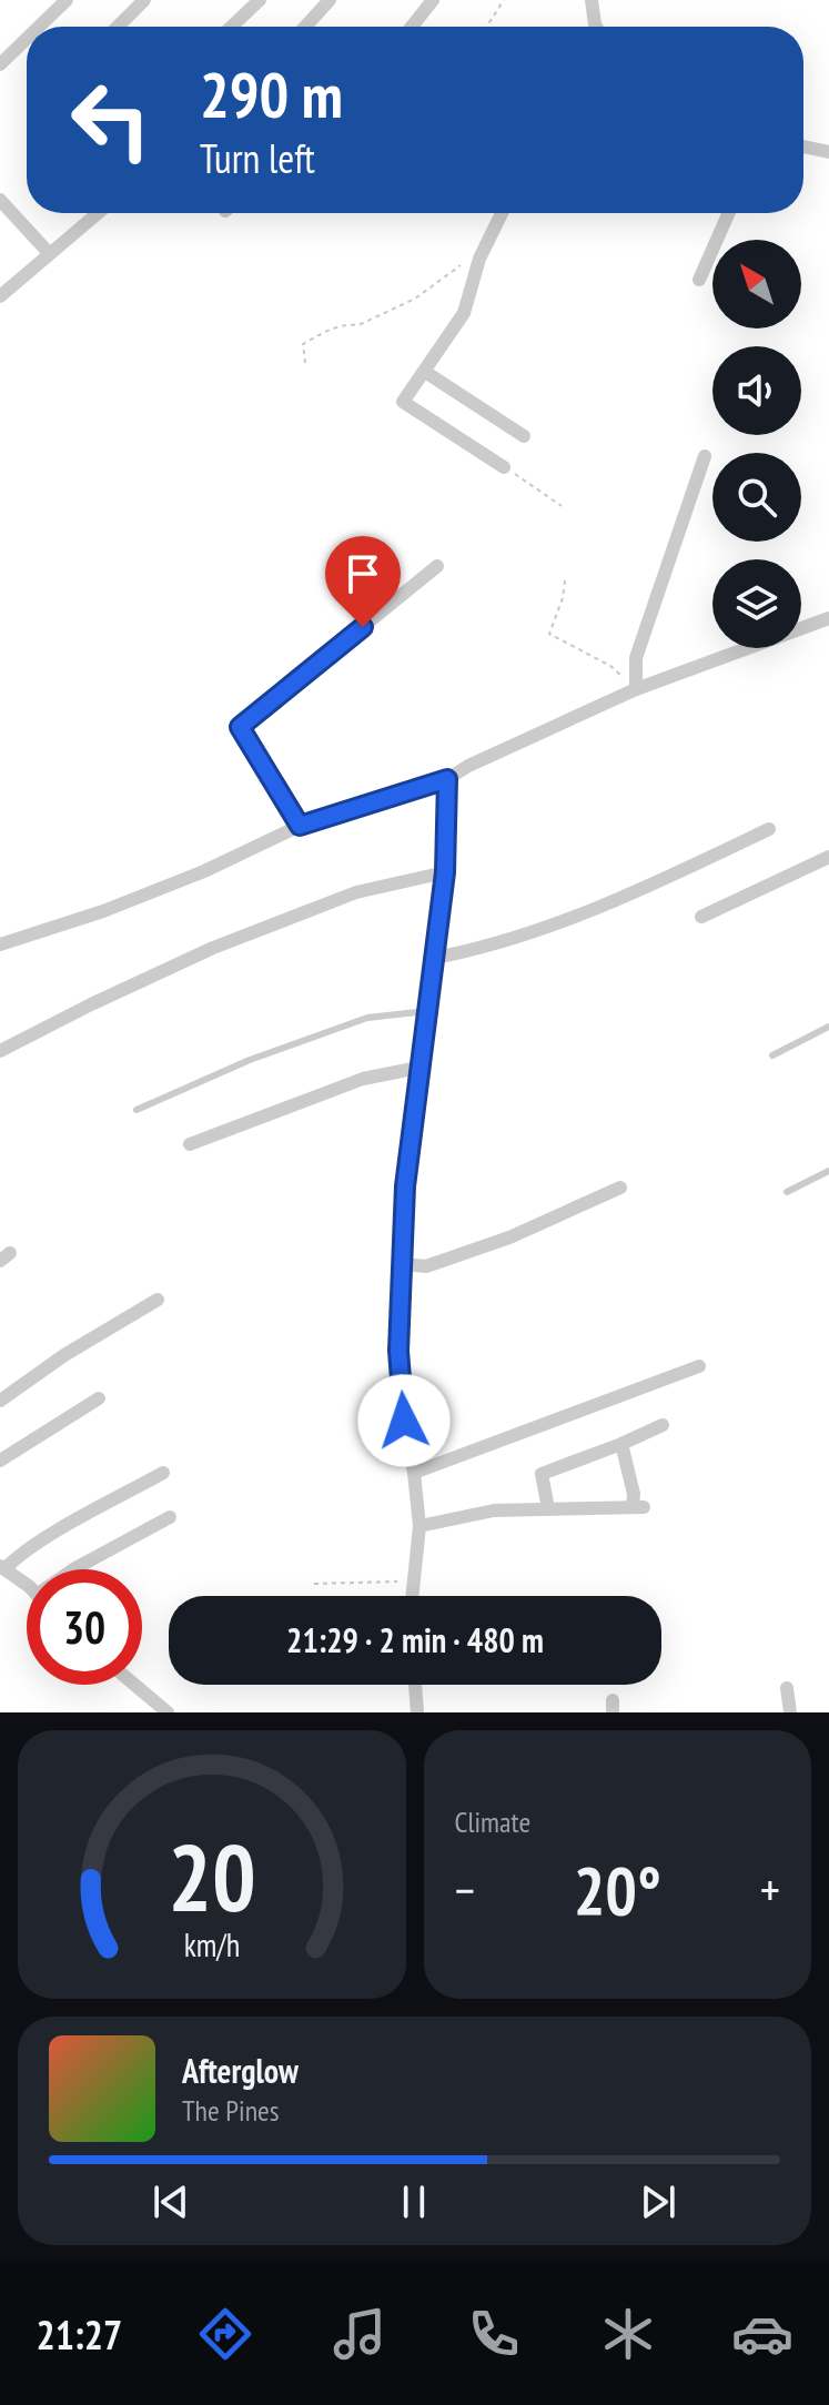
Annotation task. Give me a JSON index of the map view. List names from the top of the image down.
{
  "north": "top left",
  "page": {
    "turn": ["290 m", "Turn left"],
    "limit": "30",
    "trip": "21:29 · 2 min · 480 m",
    "tile": "Climate",
    "heat": ["−", "20°", "+"],
    "song": ["Afterglow", "The Pines"],
    "tabs": "21:27",
    "gauge": ["20", "km/h"]
  }
}
